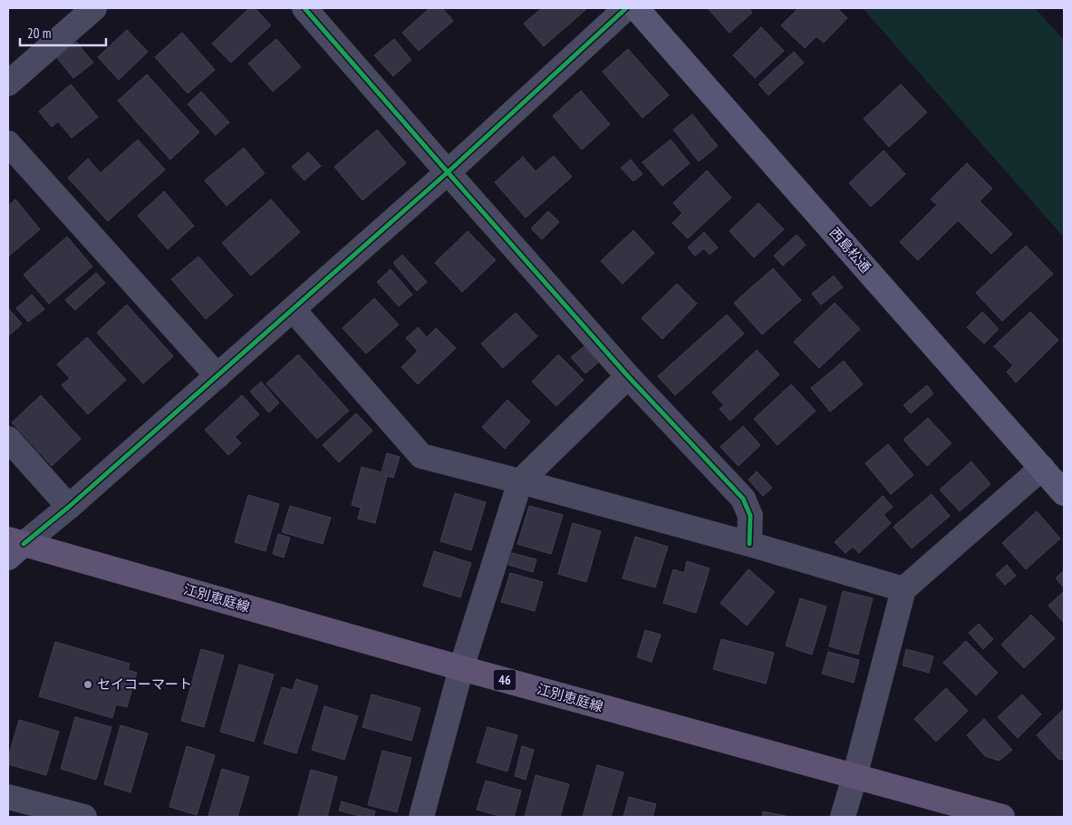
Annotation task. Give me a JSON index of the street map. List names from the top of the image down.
{
  "streets": {
    "main road": ["江別恵庭線", "46"],
    "street": ["西島松通"]
  },
  "places": ["セイコーマート"],
  "scale_bar": "20 m"
}
